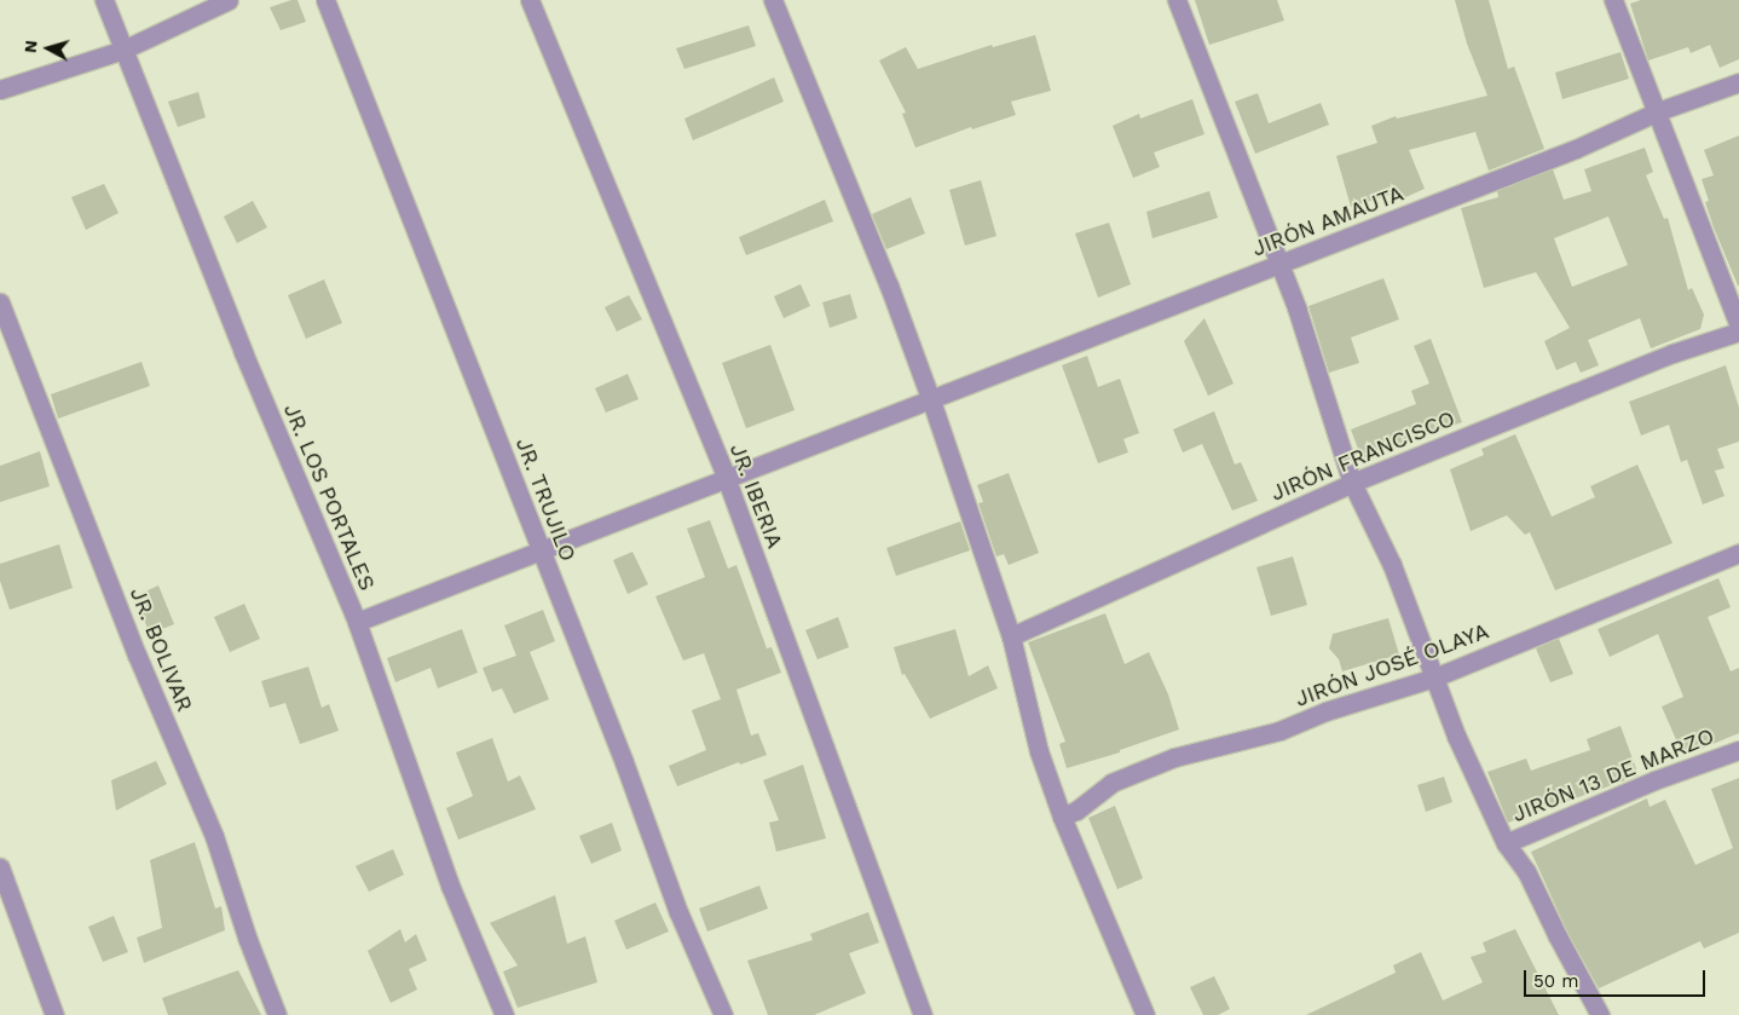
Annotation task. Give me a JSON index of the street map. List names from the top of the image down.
{
  "streets": {
    "street": [
      "JIRÓN AMAUTA",
      "JIRÓN FRANCISCO",
      "JR. IBERIA",
      "JR. LOS PORTALES",
      "JR. TRUJILO",
      "JR. BOLIVAR",
      "JIRÓN JOSÉ OLAYA",
      "JIRÓN 13 DE MARZO"
    ]
  },
  "crossings": [
    ["JIRÓN AMAUTA", "JR. IBERIA"],
    ["JIRÓN AMAUTA", "JR. LOS PORTALES"],
    ["JIRÓN AMAUTA", "JR. TRUJILO"]
  ],
  "scale_bar": "50 m",
  "north": "left"
}
